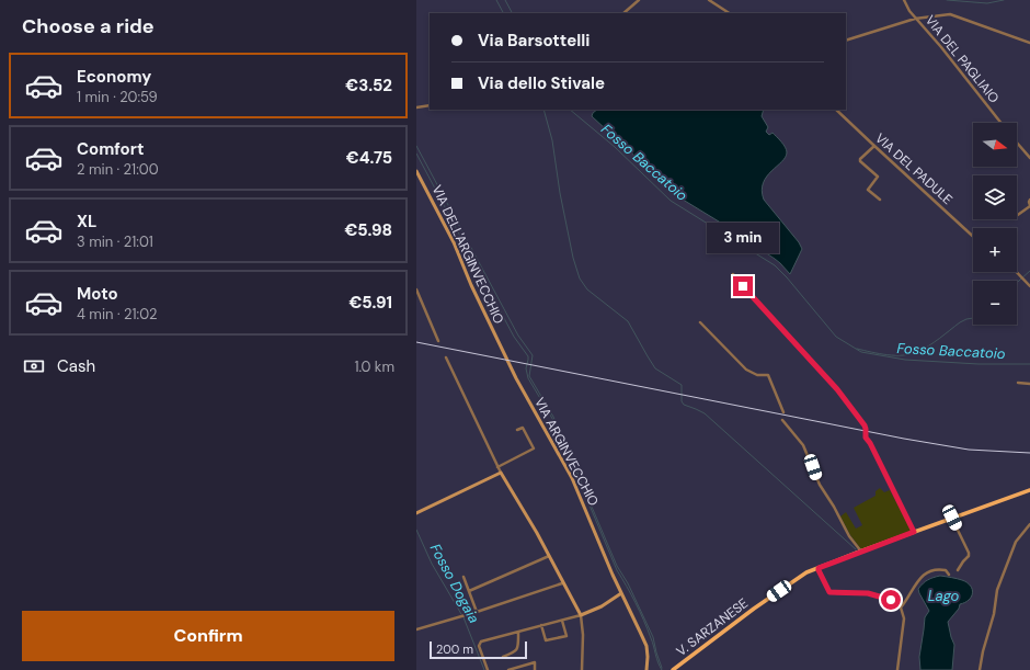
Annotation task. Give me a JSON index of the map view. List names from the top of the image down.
{
  "streets": {
    "main road": ["VIA DELL'ARGINVECCHIO", "VIA ARGINVECCHIO", "V. SARZANESE"],
    "street": ["VIA DEL PAGLIAIO", "VIA DEL PADULE"]
  },
  "crossings": [
    ["VIA DELL'ARGINVECCHIO", "VIA ARGINVECCHIO"]
  ],
  "water": ["Fosso Baccatoio", "Fosso Dogaia", "Lago"],
  "scale_bar": "200 m",
  "north": "right",
  "page": {
    "heading": "Choose a ride",
    "banner": ["Via Barsottelli", "Via dello Stivale"],
    "list": [
      {
        "name": "Economy",
        "note": "1 min · 20:59",
        "value": "€3.52"
      },
      {
        "name": "Comfort",
        "note": "2 min · 21:00",
        "value": "€4.75"
      },
      {
        "name": "XL",
        "note": "3 min · 21:01",
        "value": "€5.98"
      },
      {
        "name": "Moto",
        "note": "4 min · 21:02",
        "value": "€5.91"
      }
    ],
    "map_buttons": ["+", "−"],
    "bubble": "3 min",
    "pay": ["Cash", "1.0 km"],
    "buttons": "Confirm",
    "scale": "200 m"
  }
}
